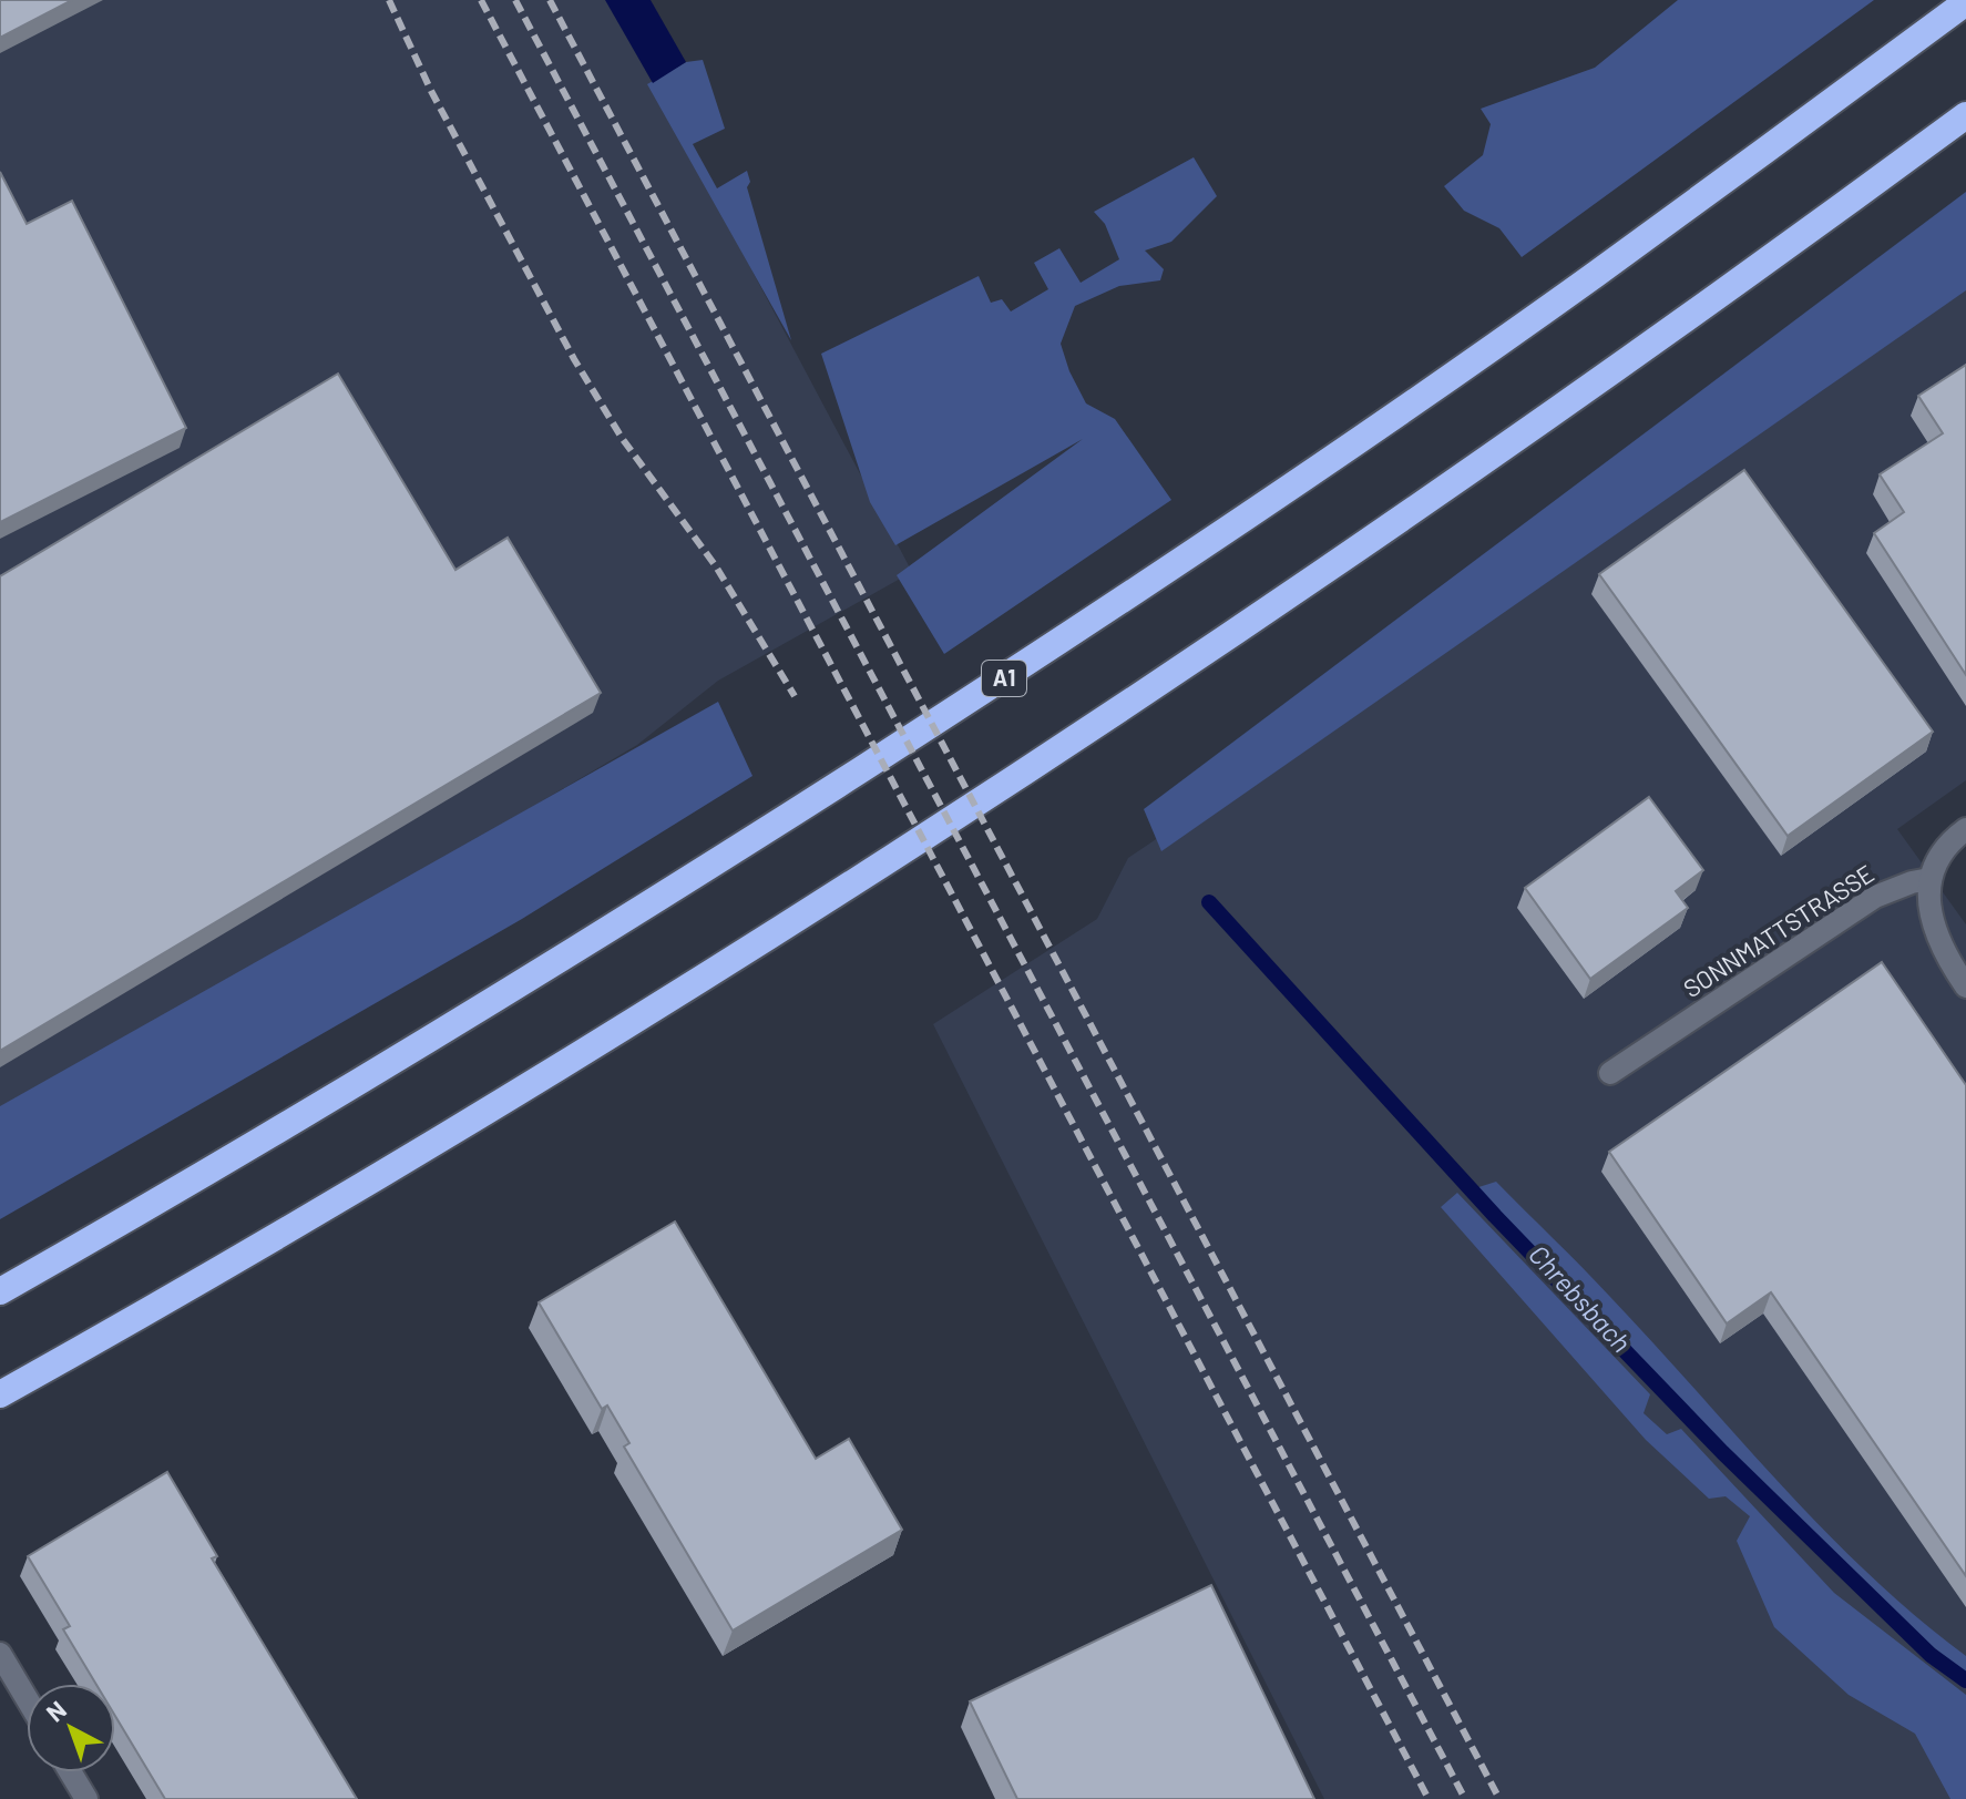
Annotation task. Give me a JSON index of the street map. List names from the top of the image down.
{
  "streets": {
    "highway": ["A1"],
    "street": ["SONNMATTSTRASSE"]
  },
  "water": ["Chrebsbach"],
  "north": "top left"
}
